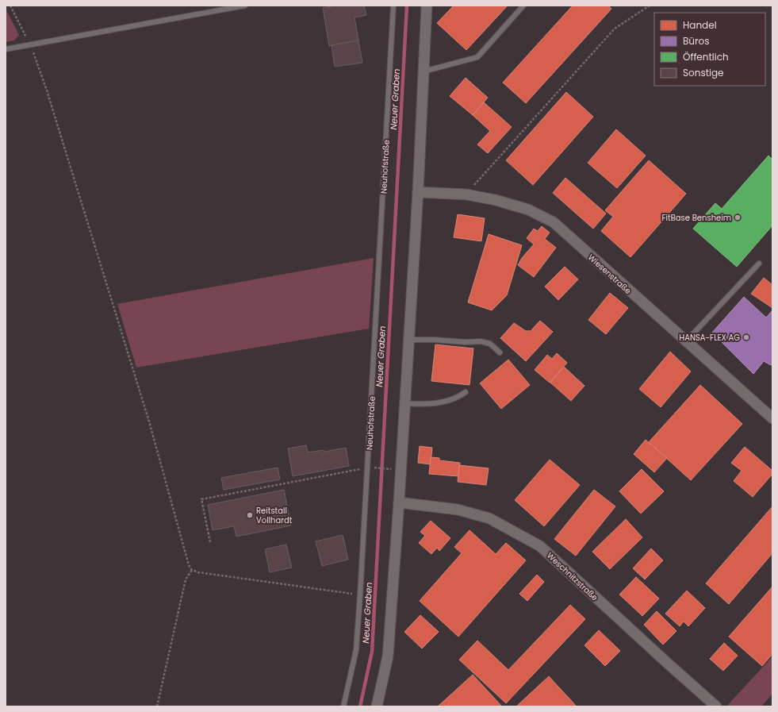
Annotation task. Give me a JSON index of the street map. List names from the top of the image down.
{
  "streets": {
    "street": ["Wiesenstraße", "Weschnitzstraße"],
    "lane": ["Neuhofstraße"]
  },
  "water": ["Neuer Graben"],
  "places": ["FitBase Bensheim", "HANSA-FLEX AG", "Reitstall Vollhardt"],
  "legend": [
    "Handel",
    "Büros",
    "Öffentlich",
    "Sonstige"
  ]
}
